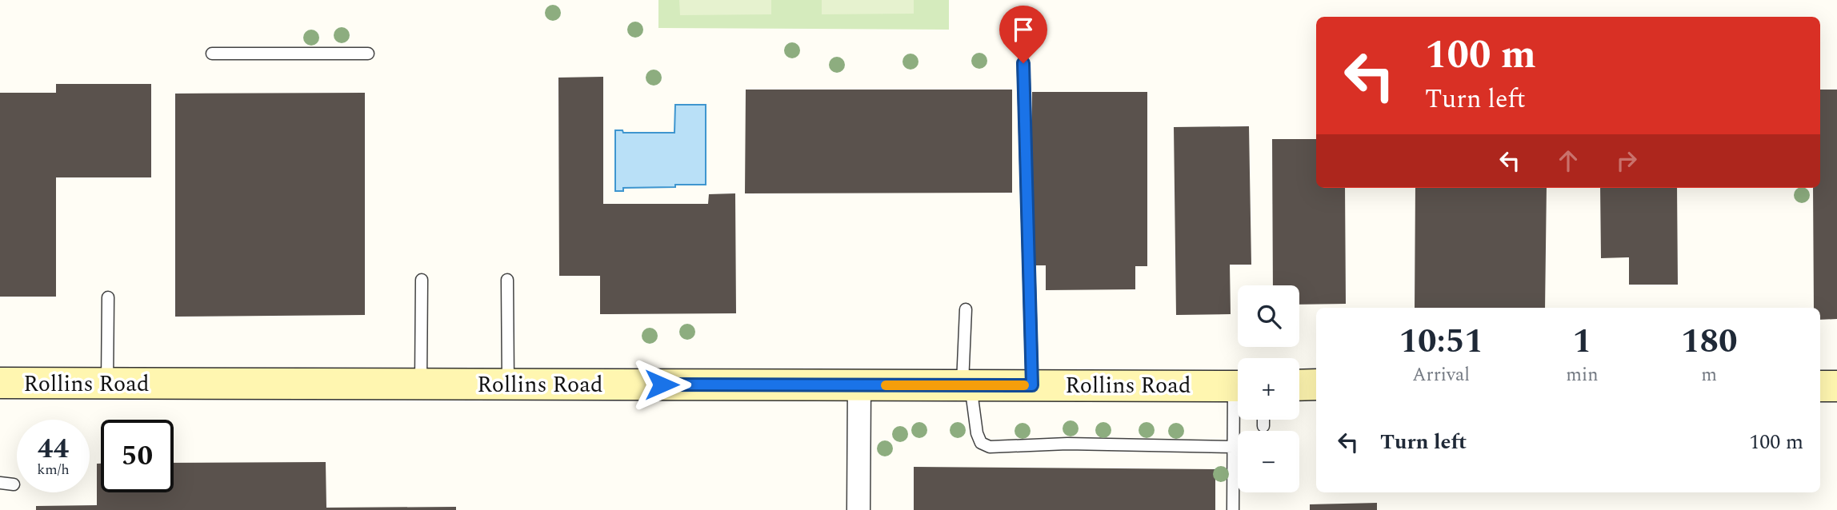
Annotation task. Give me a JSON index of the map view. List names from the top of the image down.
{
  "streets": {
    "main road": ["Rollins Road"]
  },
  "page": {
    "turn": ["100 m", "Turn left"],
    "map_buttons": ["+", "−"],
    "eta": [
      "10:51",
      "Arrival",
      "1",
      "min",
      "180",
      "m"
    ],
    "list": [
      {
        "name": "Turn left",
        "value": "100 m"
      }
    ],
    "speed": "44 km/h",
    "limit": "50"
  }
}
